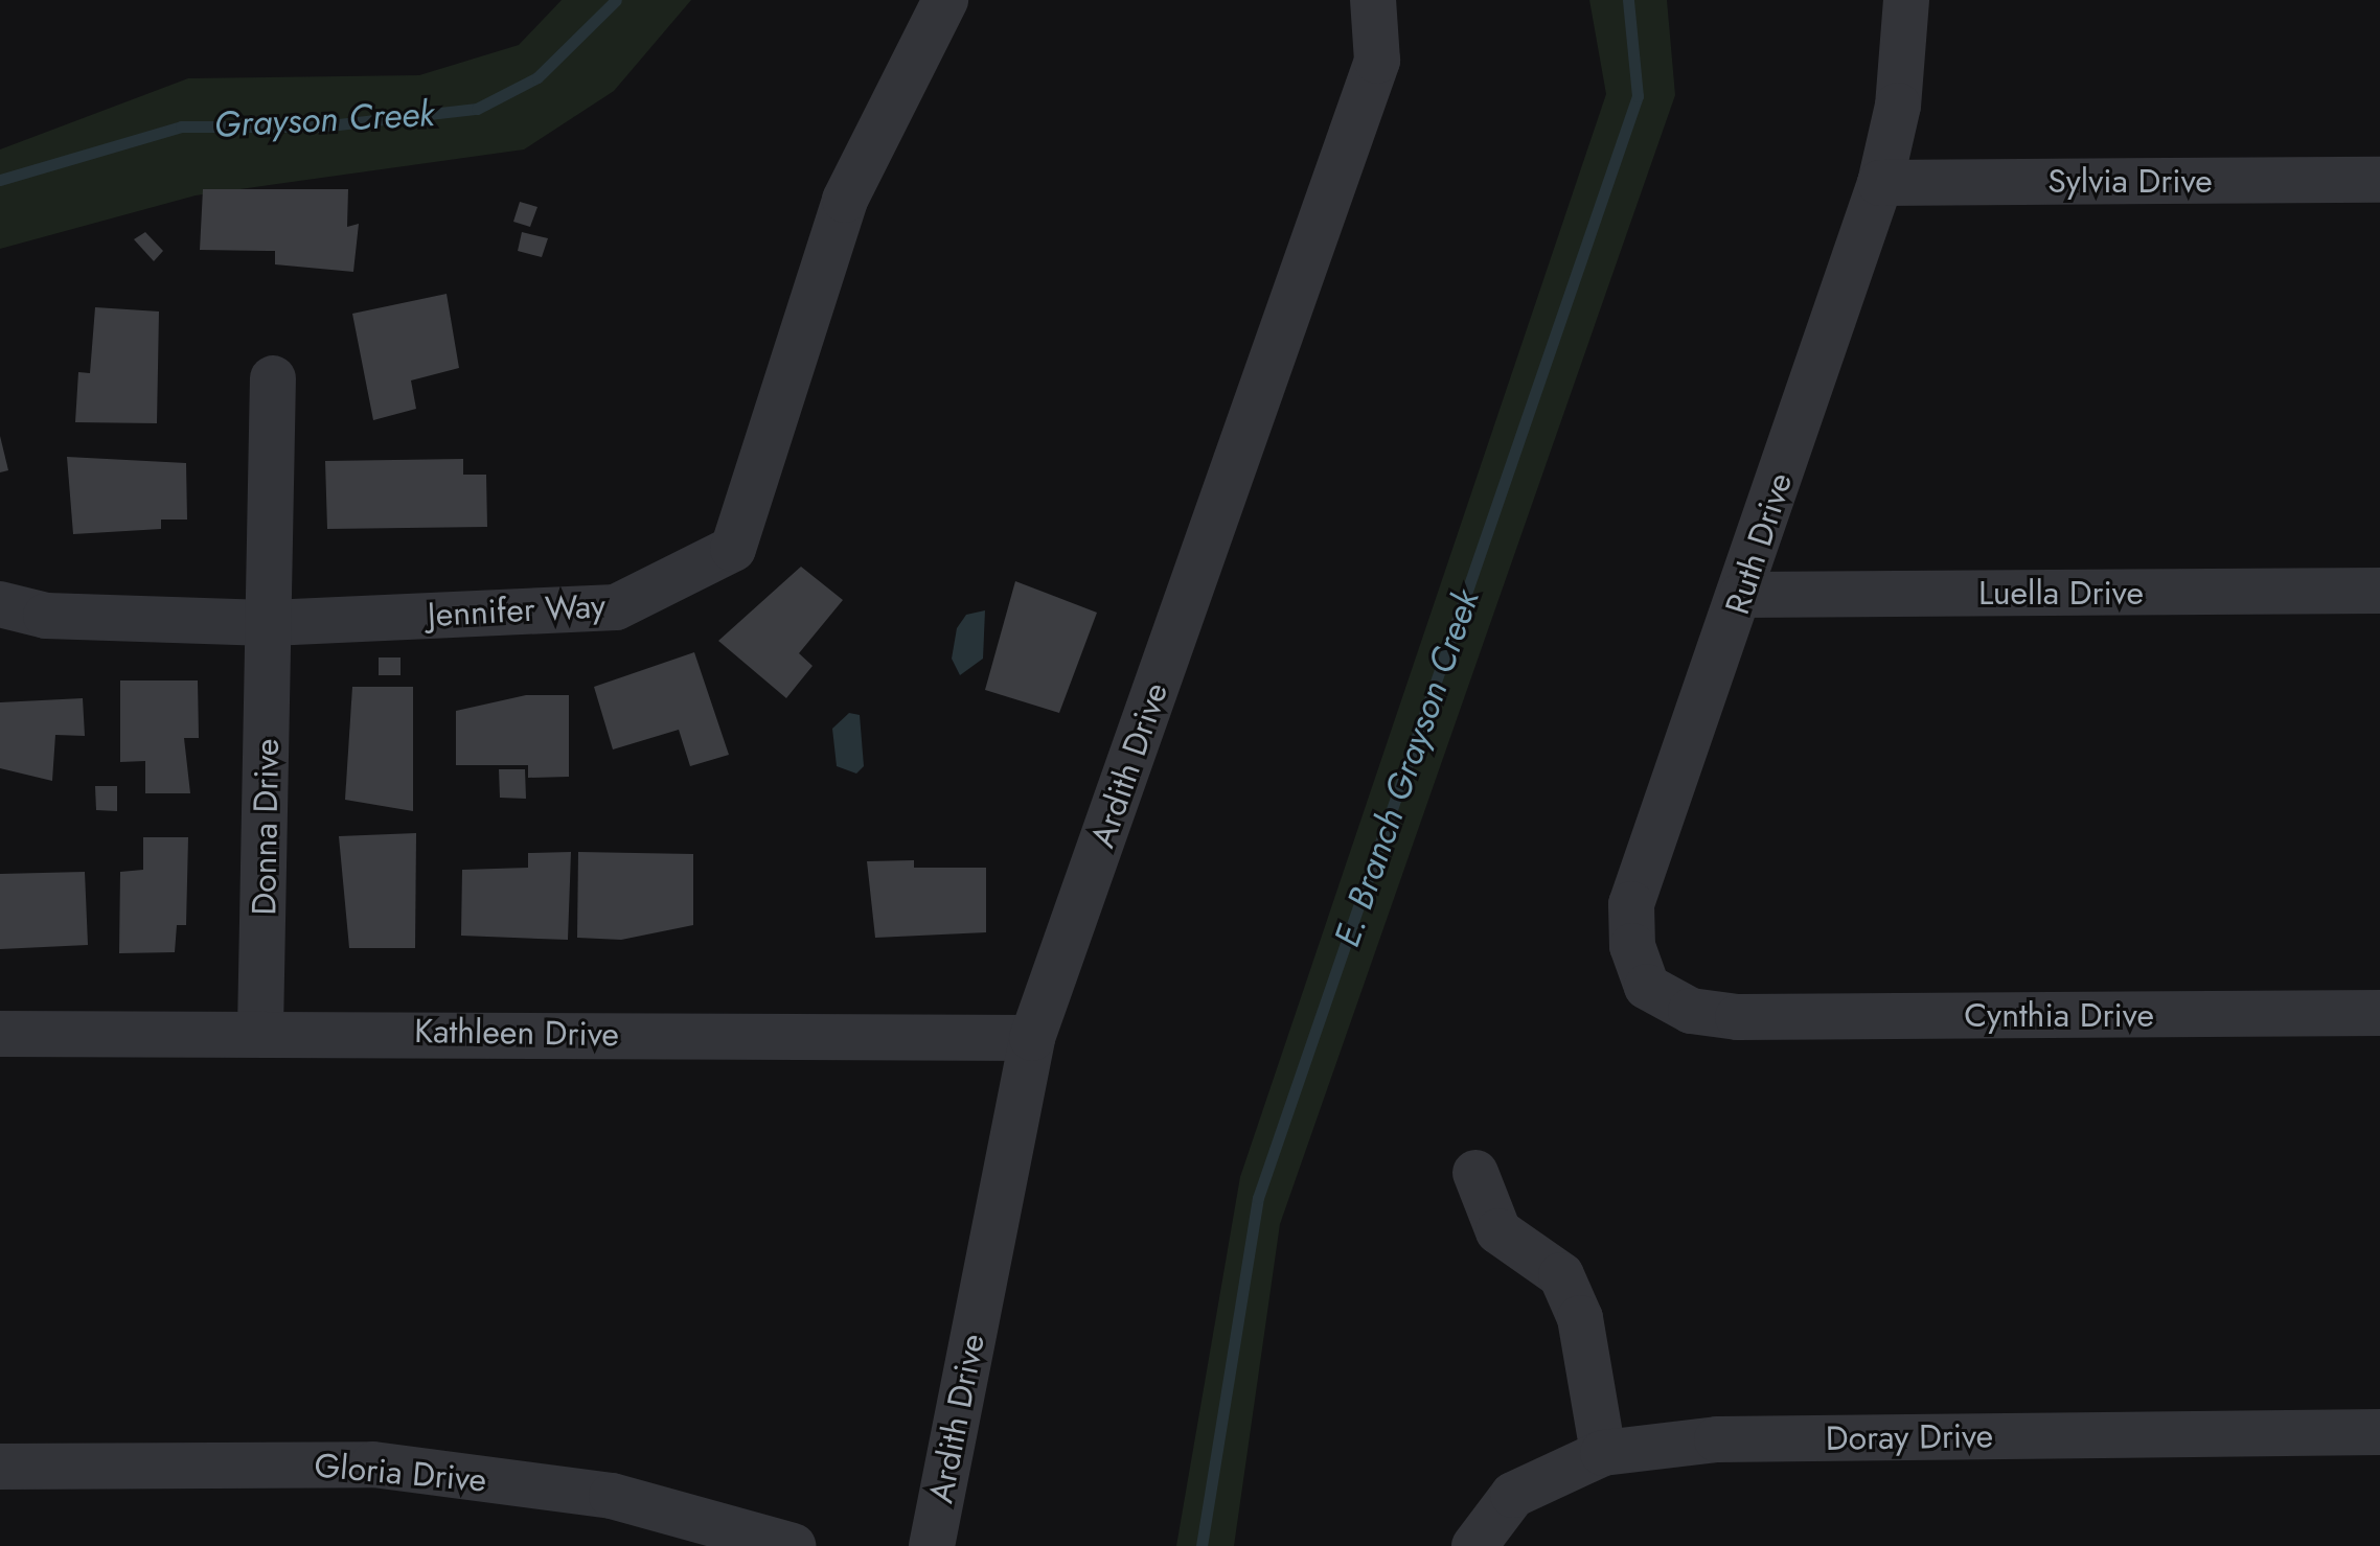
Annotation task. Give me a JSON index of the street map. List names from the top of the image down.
{
  "streets": {
    "street": [
      "Sylvia Drive",
      "Ruth Drive",
      "Luella Drive",
      "Jennifer Way",
      "Ardith Drive",
      "Donna Drive",
      "Cynthia Drive",
      "Kathleen Drive",
      "Doray Drive",
      "Gloria Drive"
    ]
  },
  "crossings": [
    ["Sylvia Drive", "Ruth Drive"],
    ["Ruth Drive", "Luella Drive"],
    ["Ruth Drive", "Cynthia Drive"],
    ["Jennifer Way", "Donna Drive"],
    ["Ardith Drive", "Kathleen Drive"],
    ["Donna Drive", "Kathleen Drive"]
  ],
  "water": ["Grayson Creek", "E. Branch Grayson Creek"]
}
